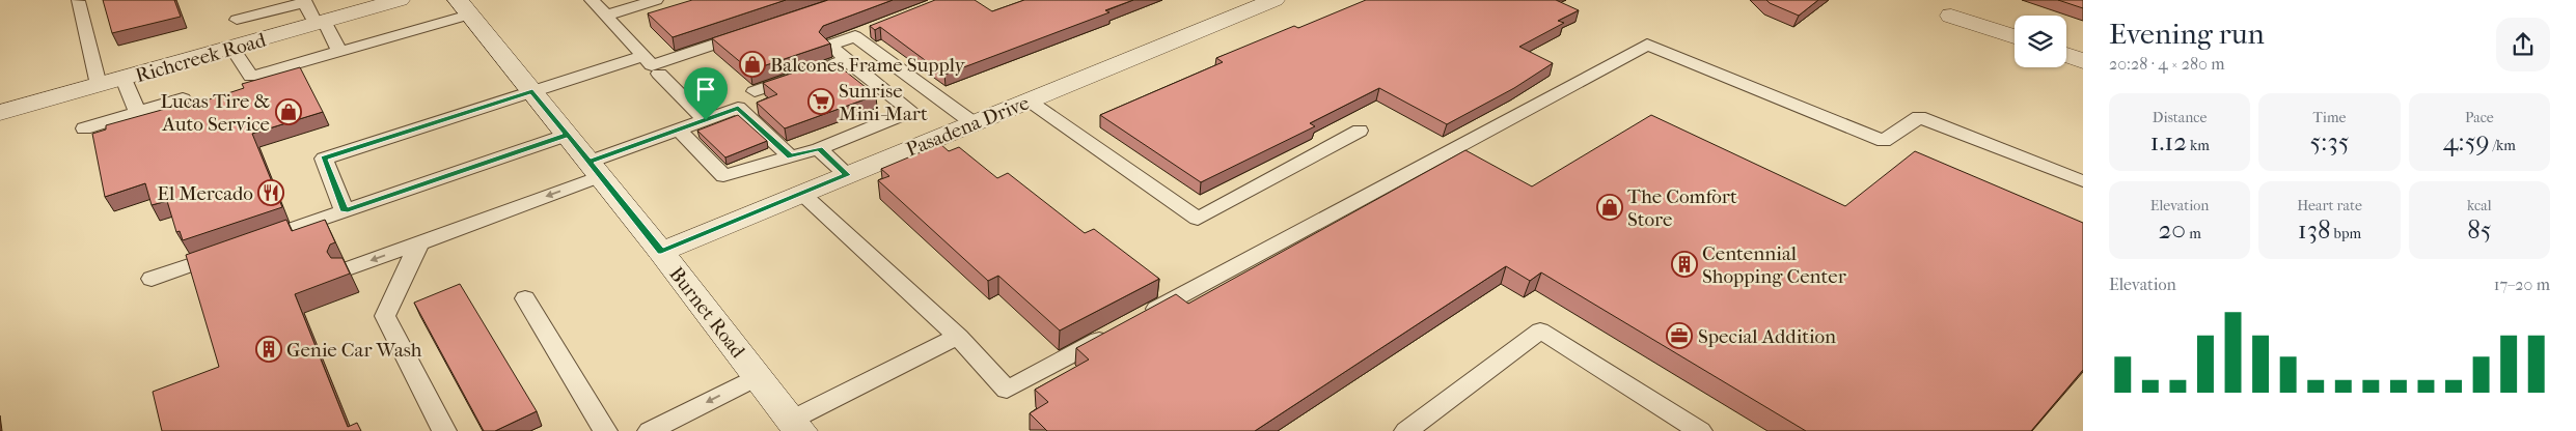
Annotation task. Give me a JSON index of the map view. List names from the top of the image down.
{
  "streets": {
    "street": ["Richcreek Road", "Pasadena Drive", "Burnet Road"]
  },
  "crossings": [
    ["Pasadena Drive", "Burnet Road"]
  ],
  "places": {
    "shop": ["Balcones Frame Supply", "Lucas Tire & Auto Service", "The Comfort Store"],
    "supermarket": ["Sunrise Mini-Mart"],
    "restaurant": ["El Mercado"],
    "building": ["Centennial Shopping Center", "Genie Car Wash"],
    "office": ["Special Addition"]
  },
  "page": {
    "heading": ["Evening run", "20:28 · 4 × 280 m"],
    "stats": [
      ["Distance", "1.12 km"],
      ["Time", "5:35"],
      ["Pace", "4:59 /km"],
      ["Elevation", "20 m"],
      ["Heart rate", "138 bpm"],
      ["kcal", "85"]
    ],
    "chart": ["Elevation", "17–20 m"]
  }
}
